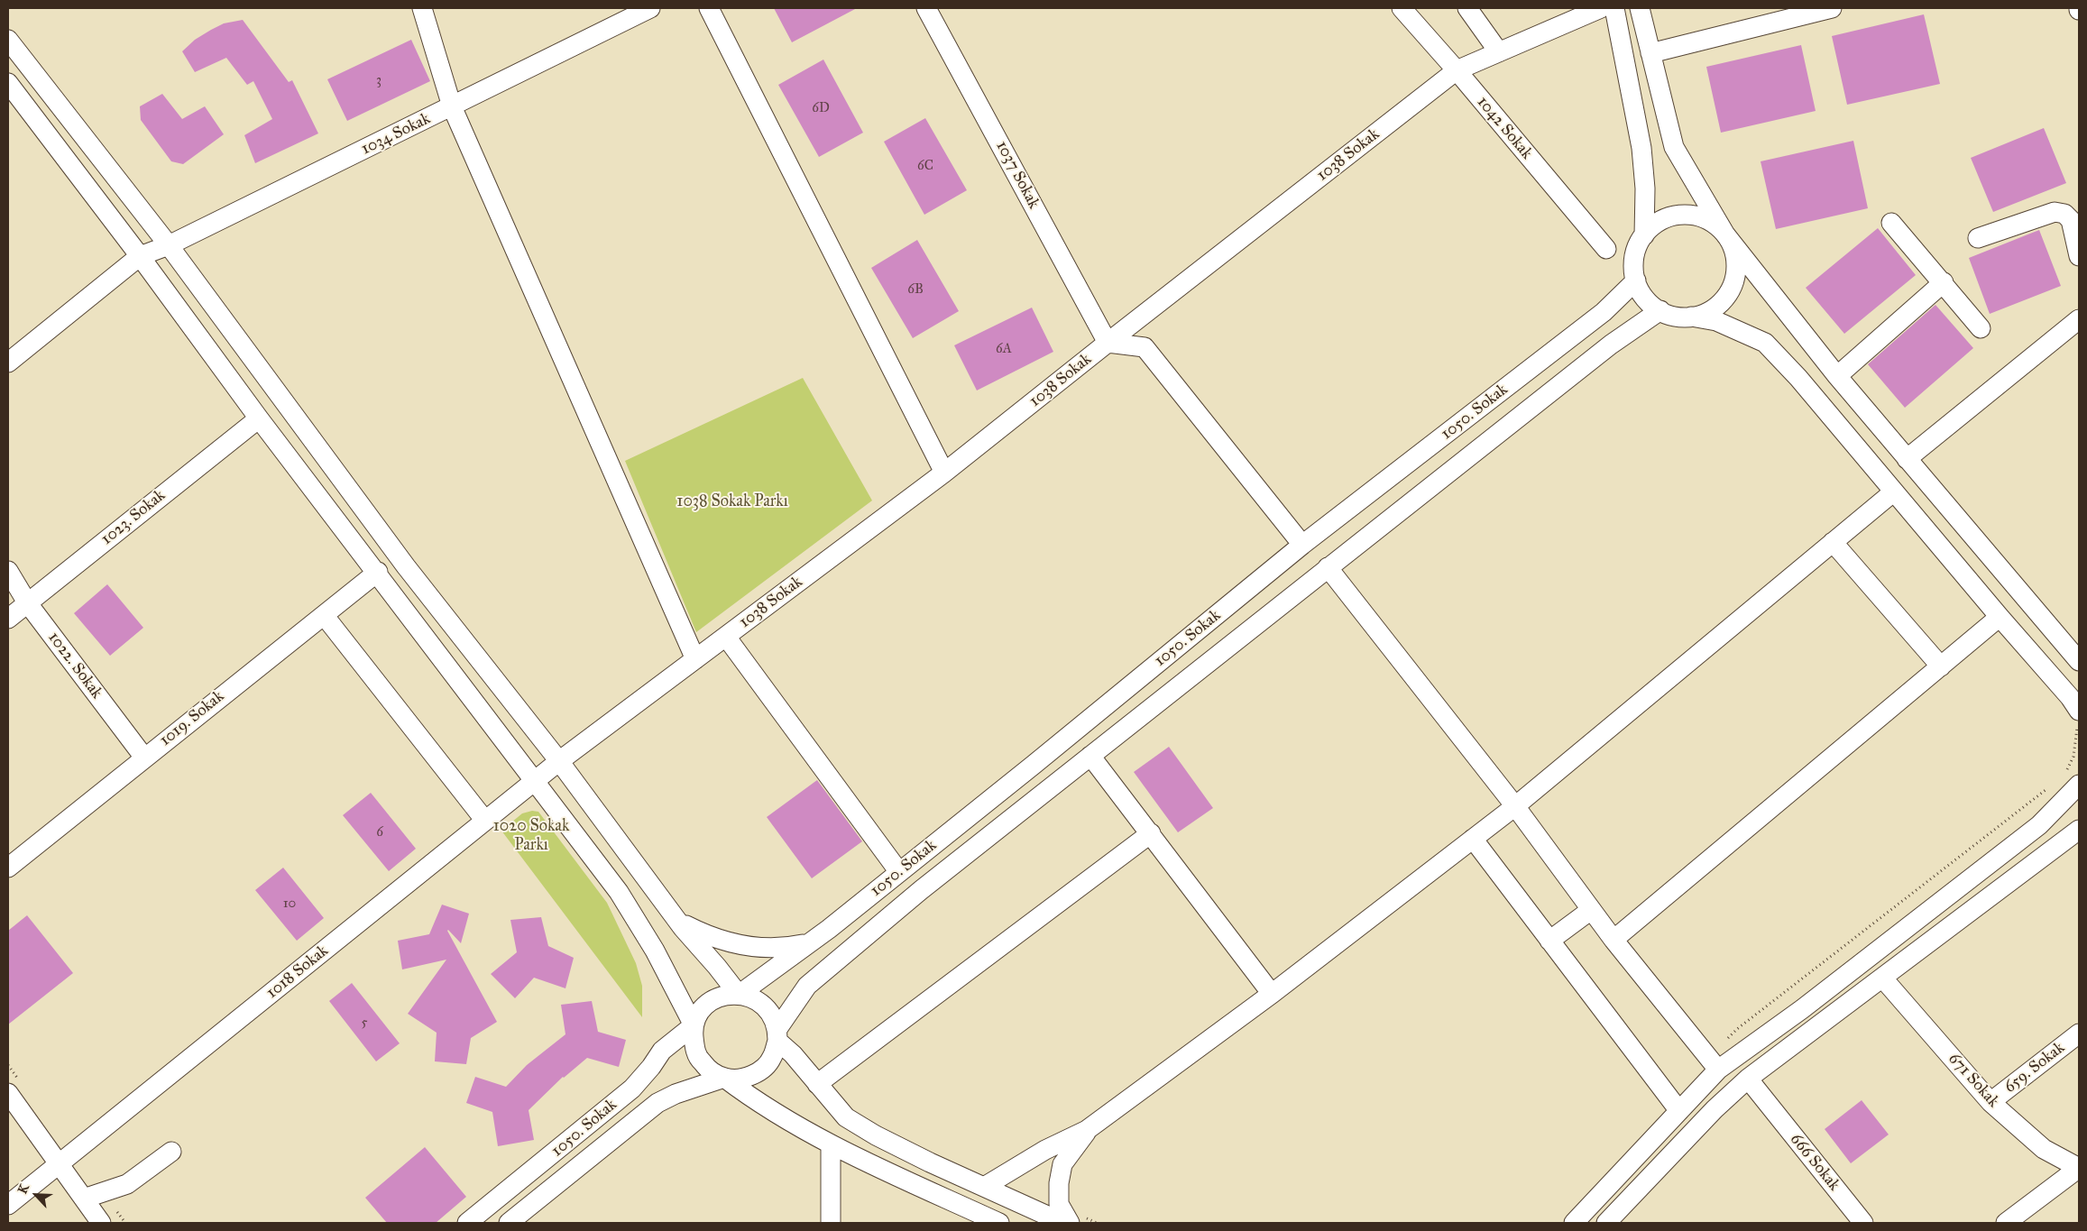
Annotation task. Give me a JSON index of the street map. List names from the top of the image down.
{
  "streets": {
    "street": [
      "1042 Sokak",
      "1034 Sokak",
      "1038 Sokak",
      "1037 Sokak",
      "1050. Sokak",
      "1023. Sokak",
      "1022. Sokak",
      "1019. Sokak",
      "1018 Sokak",
      "659. Sokak",
      "671 Sokak",
      "666 Sokak"
    ]
  },
  "crossings": [
    ["1042 Sokak", "1038 Sokak"],
    ["1038 Sokak", "1037 Sokak"],
    ["1038 Sokak", "1018 Sokak"],
    ["1023. Sokak", "1022. Sokak"],
    ["1022. Sokak", "1019. Sokak"],
    ["659. Sokak", "671 Sokak"]
  ],
  "parks": ["1038 Sokak Parkı", "1020 Sokak Parkı"],
  "house_numbers": [
    "3",
    "6D",
    "6C",
    "6B",
    "6A",
    "6",
    "10",
    "5"
  ],
  "north": "top left"
}
